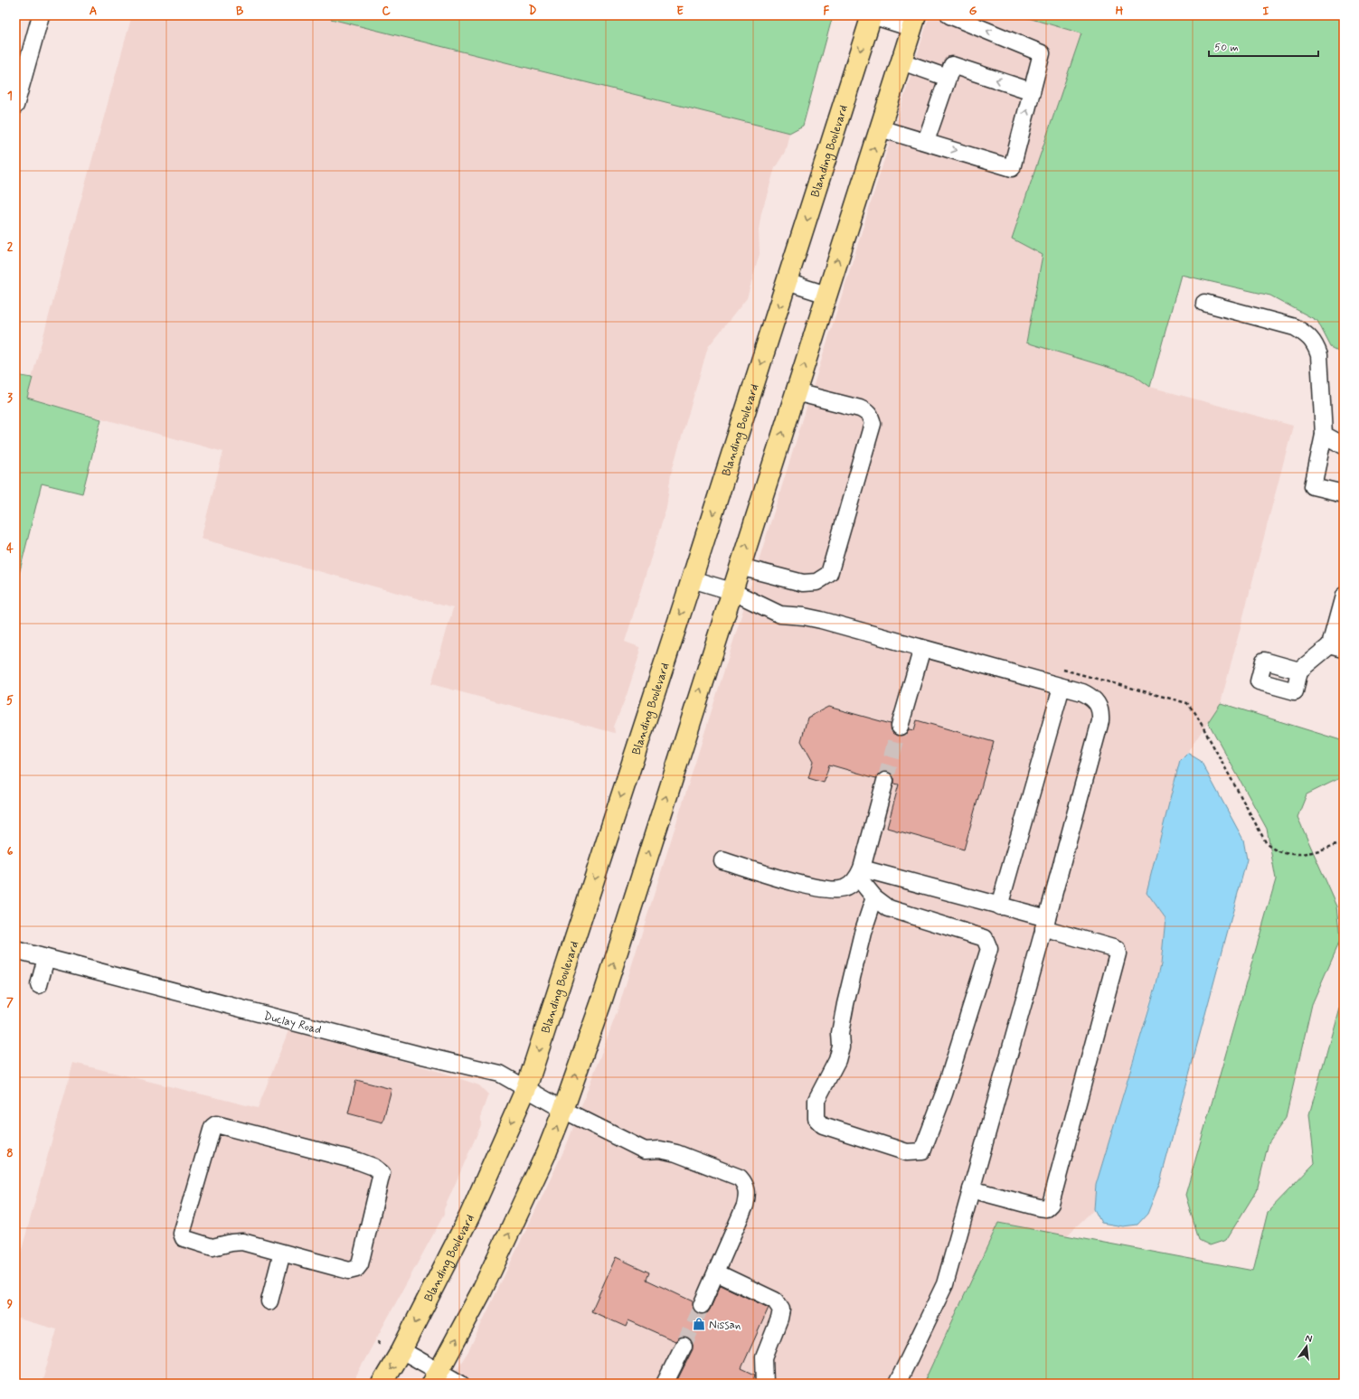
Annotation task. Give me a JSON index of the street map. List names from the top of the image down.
{
  "streets": {
    "main road": ["Blanding Boulevard"],
    "street": ["Duclay Road"]
  },
  "crossings": [
    ["Blanding Boulevard", "Duclay Road"]
  ],
  "places": {
    "shop": ["Nissan"]
  },
  "scale_bar": "50 m",
  "north": "top",
  "grid": {
    "columns": [
      "A",
      "B",
      "C",
      "D",
      "E",
      "F",
      "G",
      "H",
      "I"
    ],
    "rows": [
      "1",
      "2",
      "3",
      "4",
      "5",
      "6",
      "7",
      "8",
      "9"
    ]
  }
}
